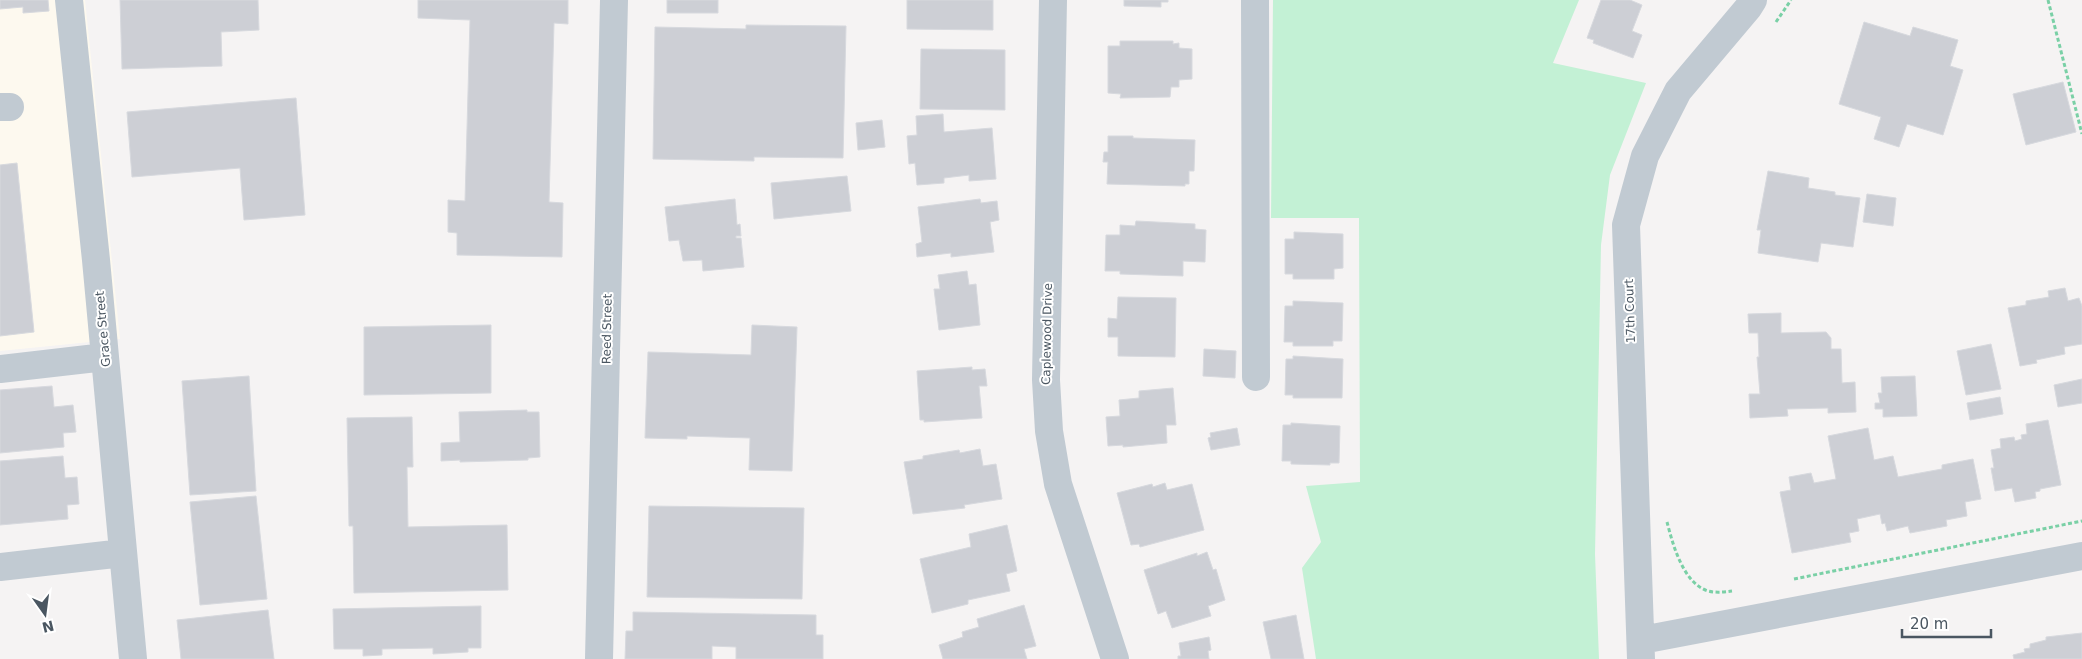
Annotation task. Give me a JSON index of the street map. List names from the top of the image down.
{
  "streets": {
    "street": [
      "17th Court",
      "Grace Street",
      "Reed Street",
      "Caplewood Drive"
    ]
  },
  "scale_bar": "20 m",
  "north": "bottom"
}
